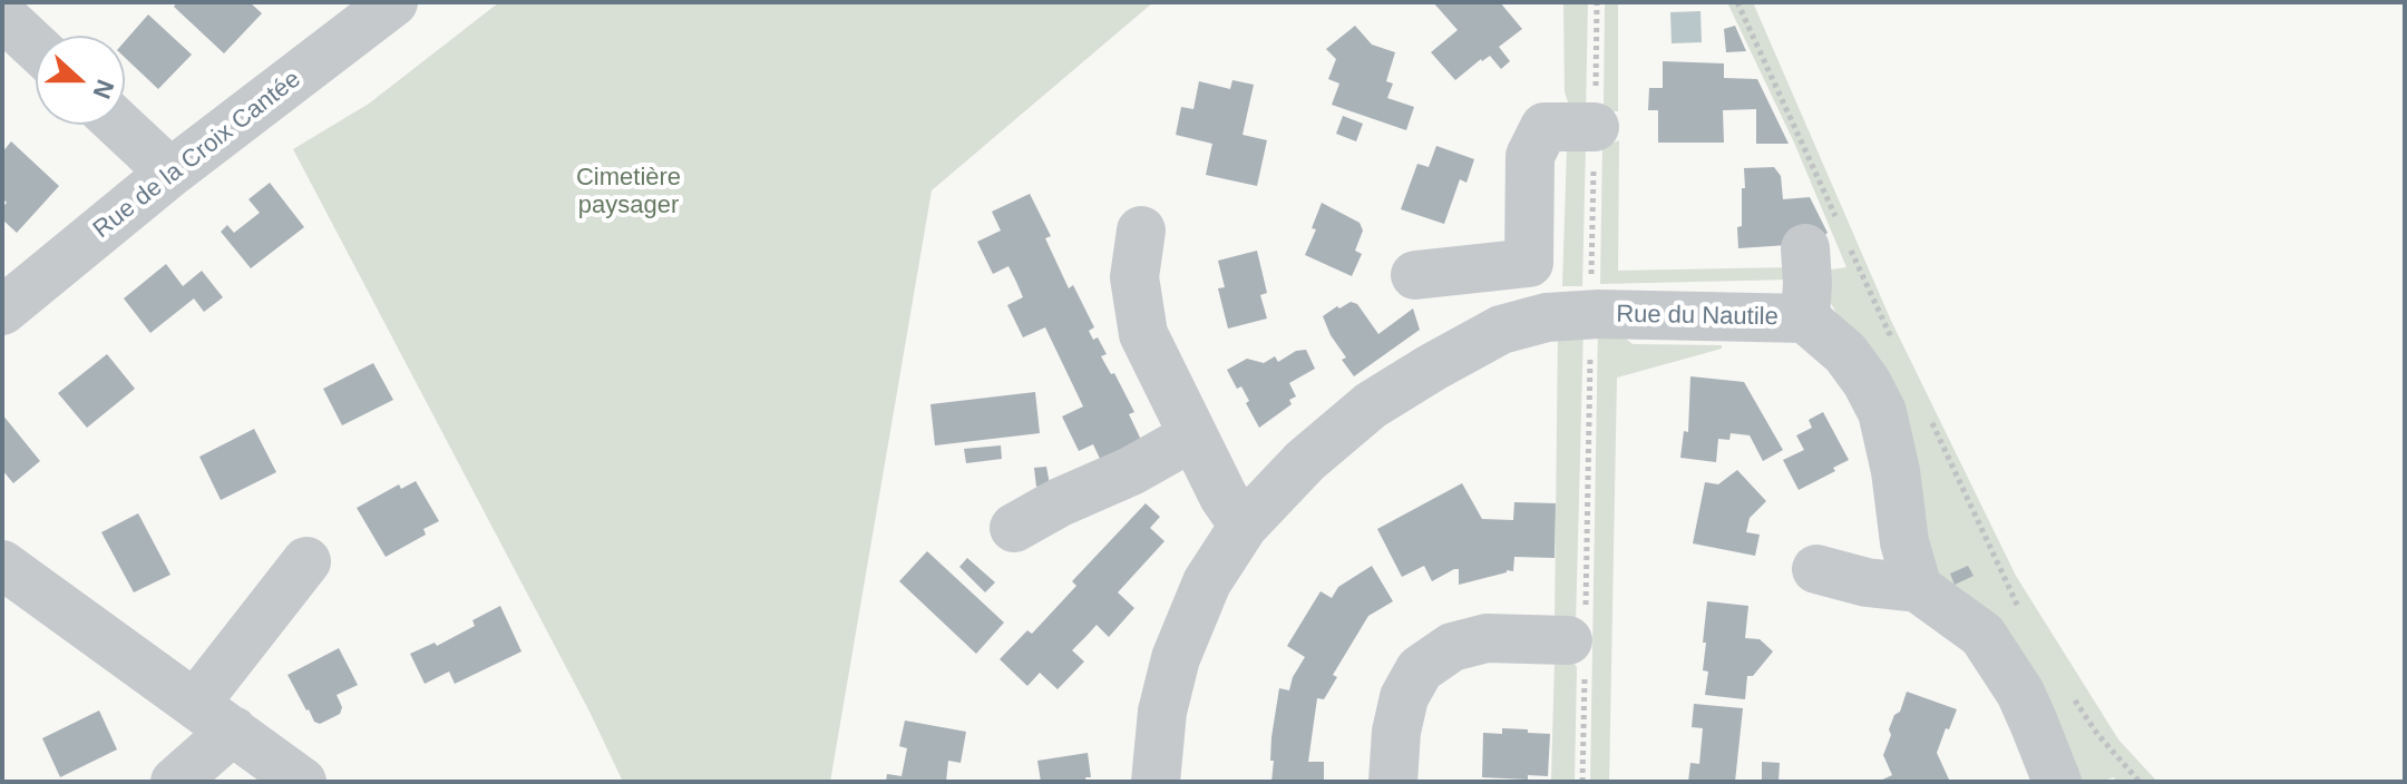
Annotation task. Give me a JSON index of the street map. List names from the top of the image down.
{
  "streets": {
    "street": ["Rue de la Croix Cantée", "Rue du Nautile"]
  },
  "parks": ["Cimetière paysager"],
  "north": "right"
}
